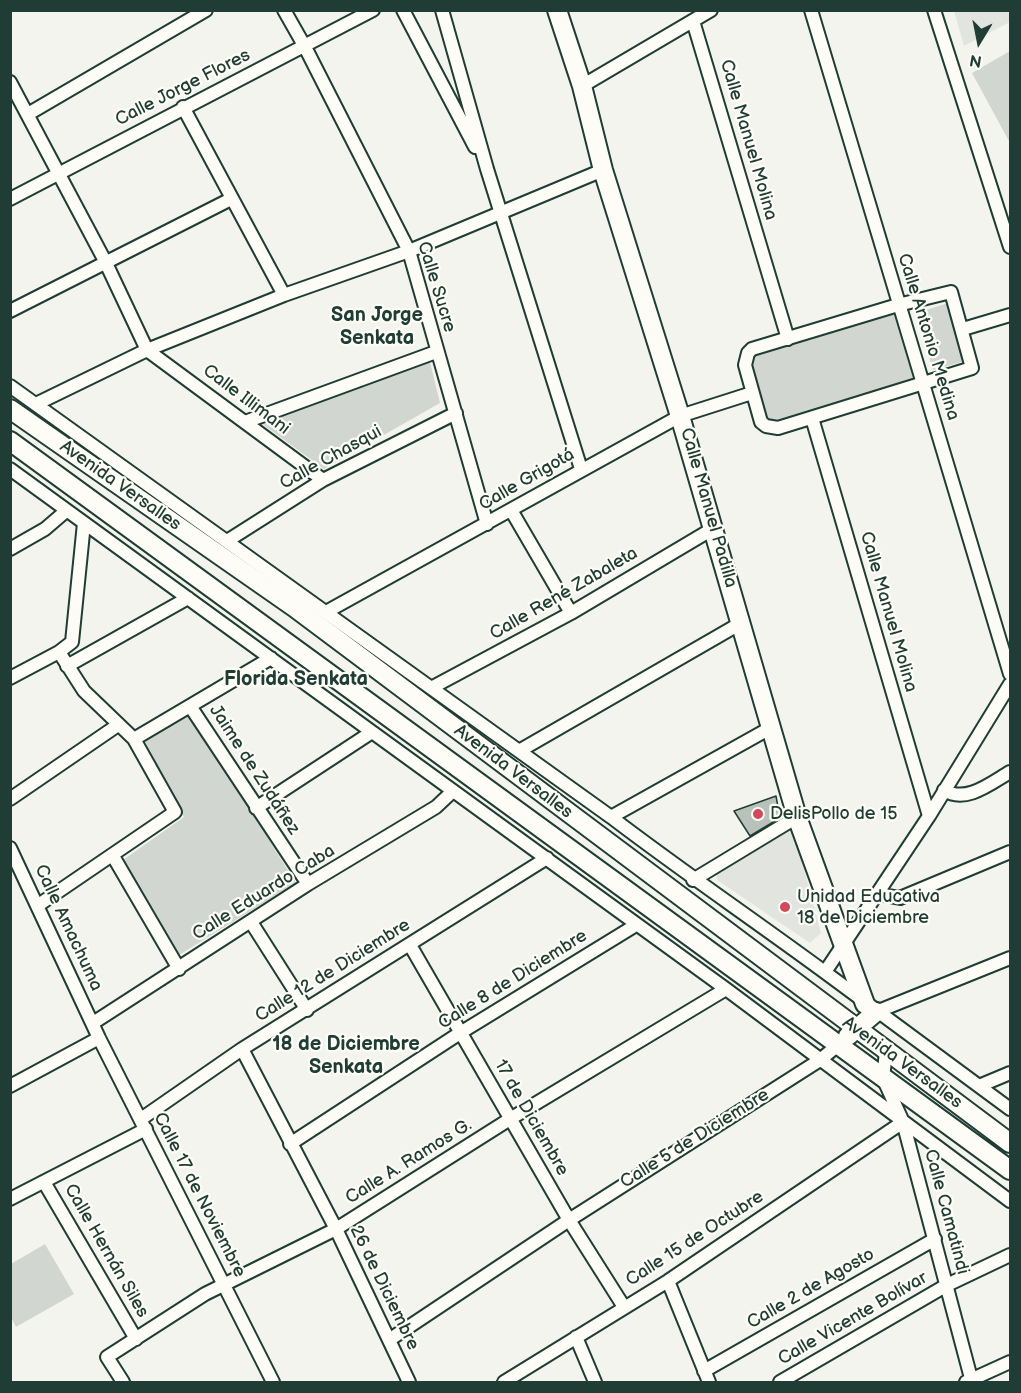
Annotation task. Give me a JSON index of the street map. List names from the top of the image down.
{
  "streets": {
    "street": [
      "Calle Jorge Flores",
      "Calle Manuel Molina",
      "Calle Sucre",
      "Calle Antonio Medina",
      "Calle Illimani",
      "Calle Chasqui",
      "Calle Grigotá",
      "Avenida Versalles",
      "Calle Manuel Padilla",
      "Calle René Zabaleta",
      "Jaime de Zudáñez",
      "Calle Eduardo Caba",
      "Calle Amachuma",
      "Calle 12 de Diciembre",
      "Calle 8 de Diciembre",
      "17 de Diciembre",
      "Calle 5 de Diciembre",
      "Calle A. Ramos G.",
      "Calle 17 de Noviembre",
      "Calle Camatindi",
      "Calle 15 de Octubre",
      "Calle Hernán Siles",
      "26 de Diciembre",
      "Calle 2 de Agosto",
      "Calle Vicente Bolívar"
    ]
  },
  "crossings": [
    ["Calle Jorge Flores", "Calle Sucre"],
    ["Calle Sucre", "Calle Chasqui"],
    ["Calle Sucre", "Calle Grigotá"],
    ["Calle Illimani", "Calle Chasqui"],
    ["Calle Chasqui", "Avenida Versalles"],
    ["Calle Grigotá", "Avenida Versalles"],
    ["Calle Grigotá", "Calle Manuel Padilla"],
    ["Avenida Versalles", "Calle Manuel Padilla"],
    ["Avenida Versalles", "Calle René Zabaleta"],
    ["Avenida Versalles", "Calle 5 de Diciembre"],
    ["Avenida Versalles", "Calle Camatindi"],
    ["Calle Manuel Padilla", "Calle René Zabaleta"],
    ["Calle Manuel Padilla", "Calle 5 de Diciembre"],
    ["Jaime de Zudáñez", "Calle Eduardo Caba"],
    ["Calle Eduardo Caba", "Calle Amachuma"],
    ["Calle Eduardo Caba", "Calle 17 de Noviembre"],
    ["Calle Amachuma", "Calle 17 de Noviembre"],
    ["Calle 12 de Diciembre", "17 de Diciembre"],
    ["Calle 12 de Diciembre", "Calle 17 de Noviembre"],
    ["Calle 12 de Diciembre", "Calle Hernán Siles"],
    ["Calle 12 de Diciembre", "26 de Diciembre"],
    ["Calle 8 de Diciembre", "17 de Diciembre"],
    ["Calle 8 de Diciembre", "26 de Diciembre"],
    ["17 de Diciembre", "Calle 5 de Diciembre"],
    ["17 de Diciembre", "Calle A. Ramos G."],
    ["17 de Diciembre", "Calle 15 de Octubre"],
    ["Calle 5 de Diciembre", "26 de Diciembre"],
    ["Calle A. Ramos G.", "Calle 17 de Noviembre"],
    ["Calle A. Ramos G.", "Calle Hernán Siles"],
    ["Calle A. Ramos G.", "26 de Diciembre"],
    ["Calle Camatindi", "Calle 15 de Octubre"],
    ["Calle Camatindi", "Calle 2 de Agosto"],
    ["Calle Camatindi", "Calle Vicente Bolívar"]
  ],
  "districts": ["San Jorge Senkata", "Florida Senkata", "18 de Diciembre Senkata"],
  "places": ["DelisPollo de 15", "Unidad Educativa 18 de Diciembre"],
  "north": "bottom"
}
